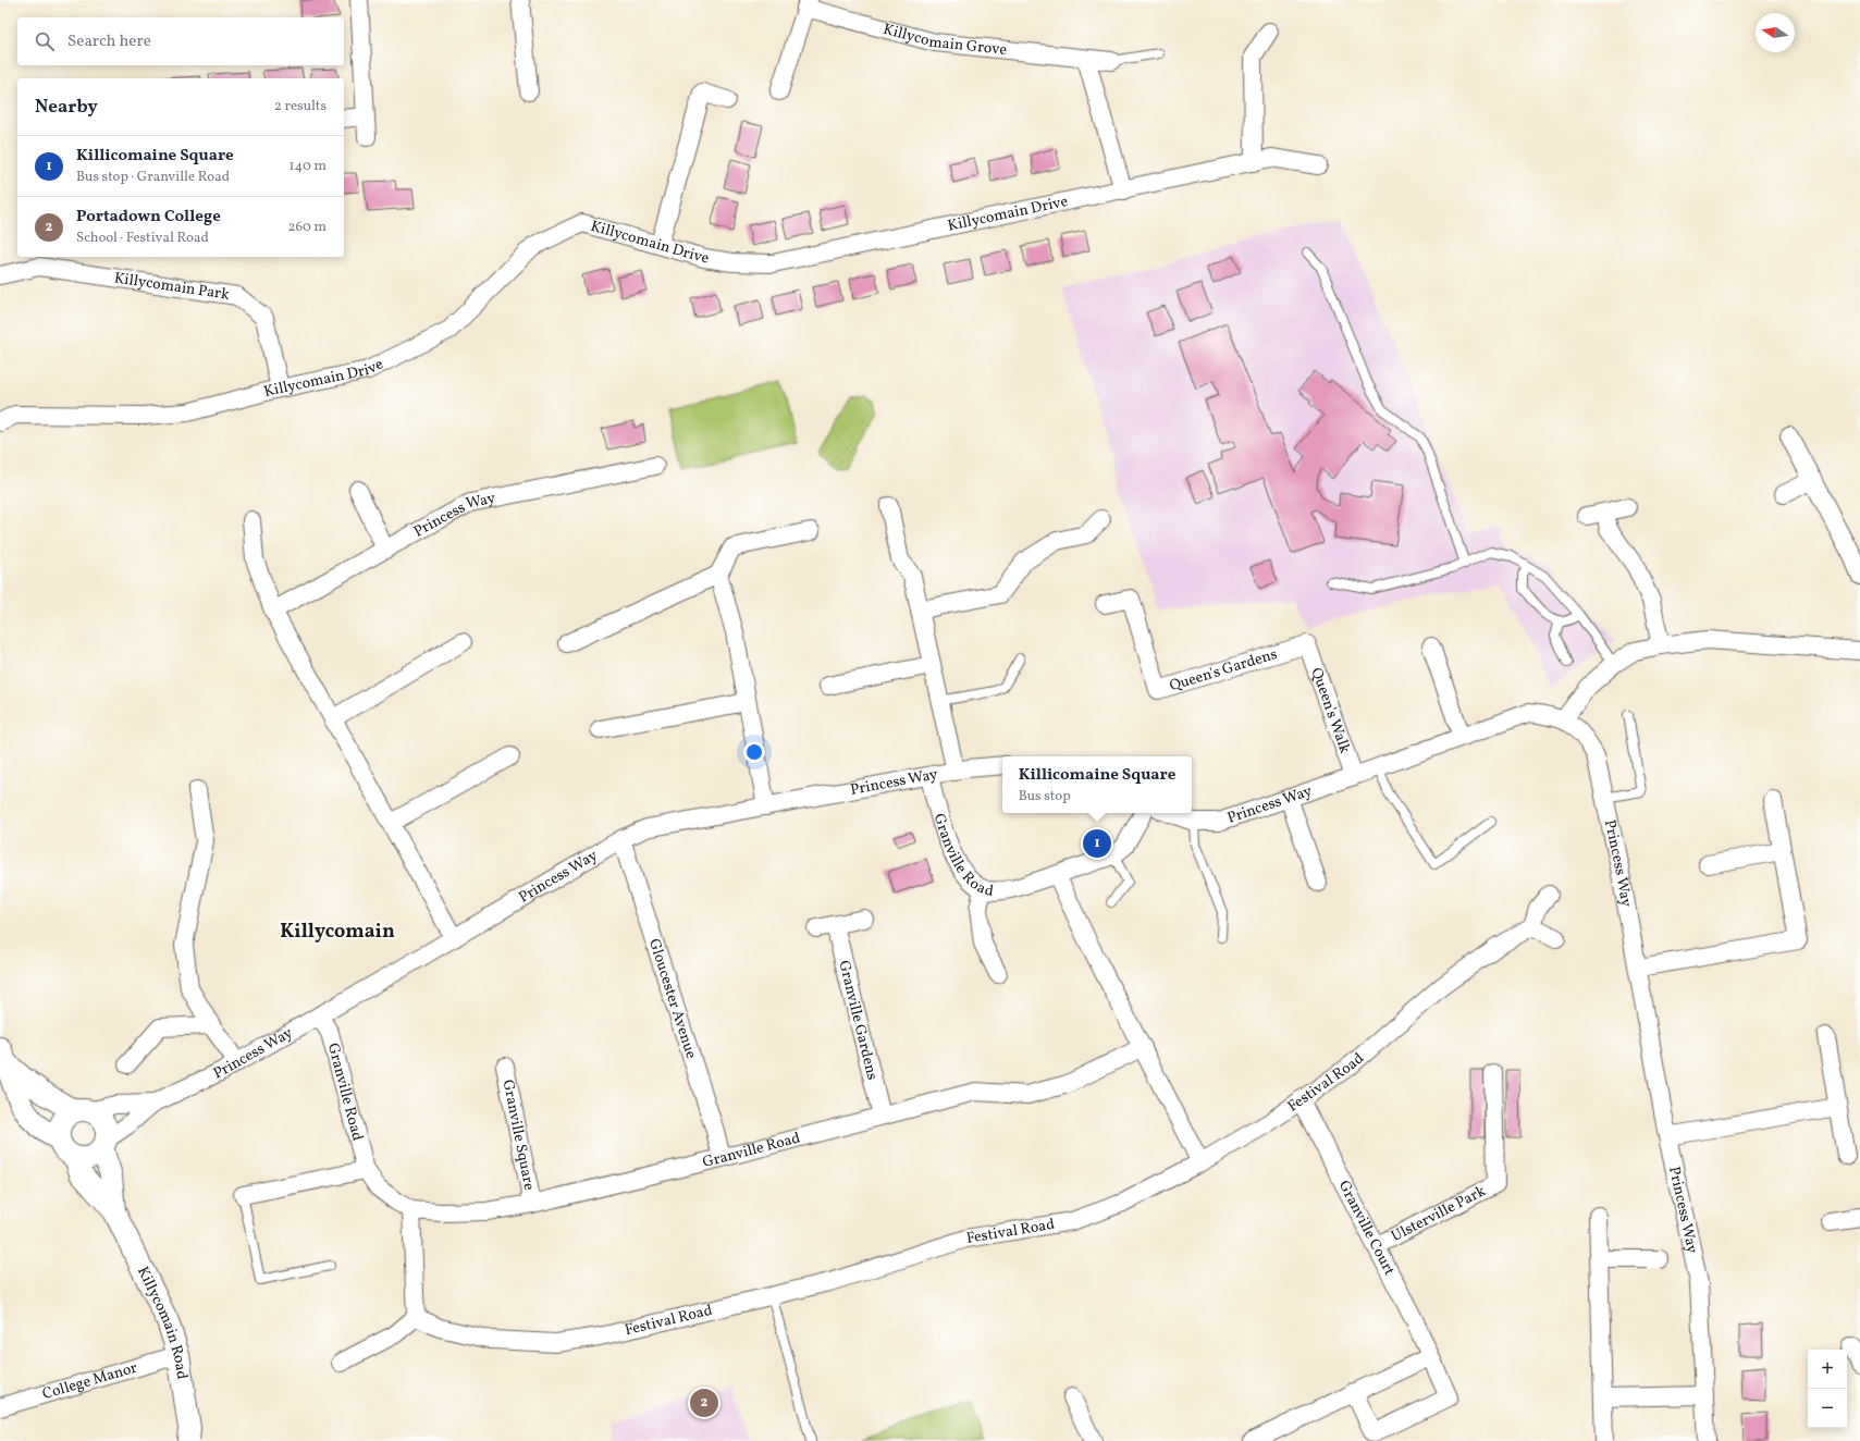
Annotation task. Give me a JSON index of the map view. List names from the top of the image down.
{
  "streets": {
    "street": [
      "Killycomain Grove",
      "Killycomain Drive",
      "Killycomain Park",
      "Princess Way",
      "Queen's Gardens",
      "Queen's Walk",
      "Granville Road",
      "Gloucester Avenue",
      "Granville Gardens",
      "Festival Road",
      "Granville Square",
      "Ulsterville Park",
      "Granville Court",
      "Killycomain Road",
      "College Manor"
    ]
  },
  "crossings": [
    ["Killycomain Drive", "Killycomain Park"],
    ["Princess Way", "Queen's Walk"],
    ["Princess Way", "Granville Road"],
    ["Princess Way", "Gloucester Avenue"],
    ["Princess Way", "Killycomain Road"],
    ["Queen's Gardens", "Queen's Walk"],
    ["Granville Road", "Gloucester Avenue"],
    ["Granville Road", "Granville Gardens"],
    ["Granville Road", "Granville Square"],
    ["Festival Road", "Granville Court"],
    ["Ulsterville Park", "Granville Court"],
    ["Killycomain Road", "College Manor"]
  ],
  "districts": ["Killycomain"],
  "north": "left",
  "page": {
    "search": "Search here",
    "heading": ["Nearby", "2 results"],
    "list": [
      {
        "mark": "1",
        "name": "Killicomaine Square",
        "note": "Bus stop · Granville Road",
        "value": "140 m"
      },
      {
        "mark": "2",
        "name": "Portadown College",
        "note": "School · Festival Road",
        "value": "260 m"
      }
    ],
    "popup": ["Killicomaine Square", "Bus stop"],
    "pins": ["1", "2"],
    "map_buttons": ["+", "−"]
  }
}
